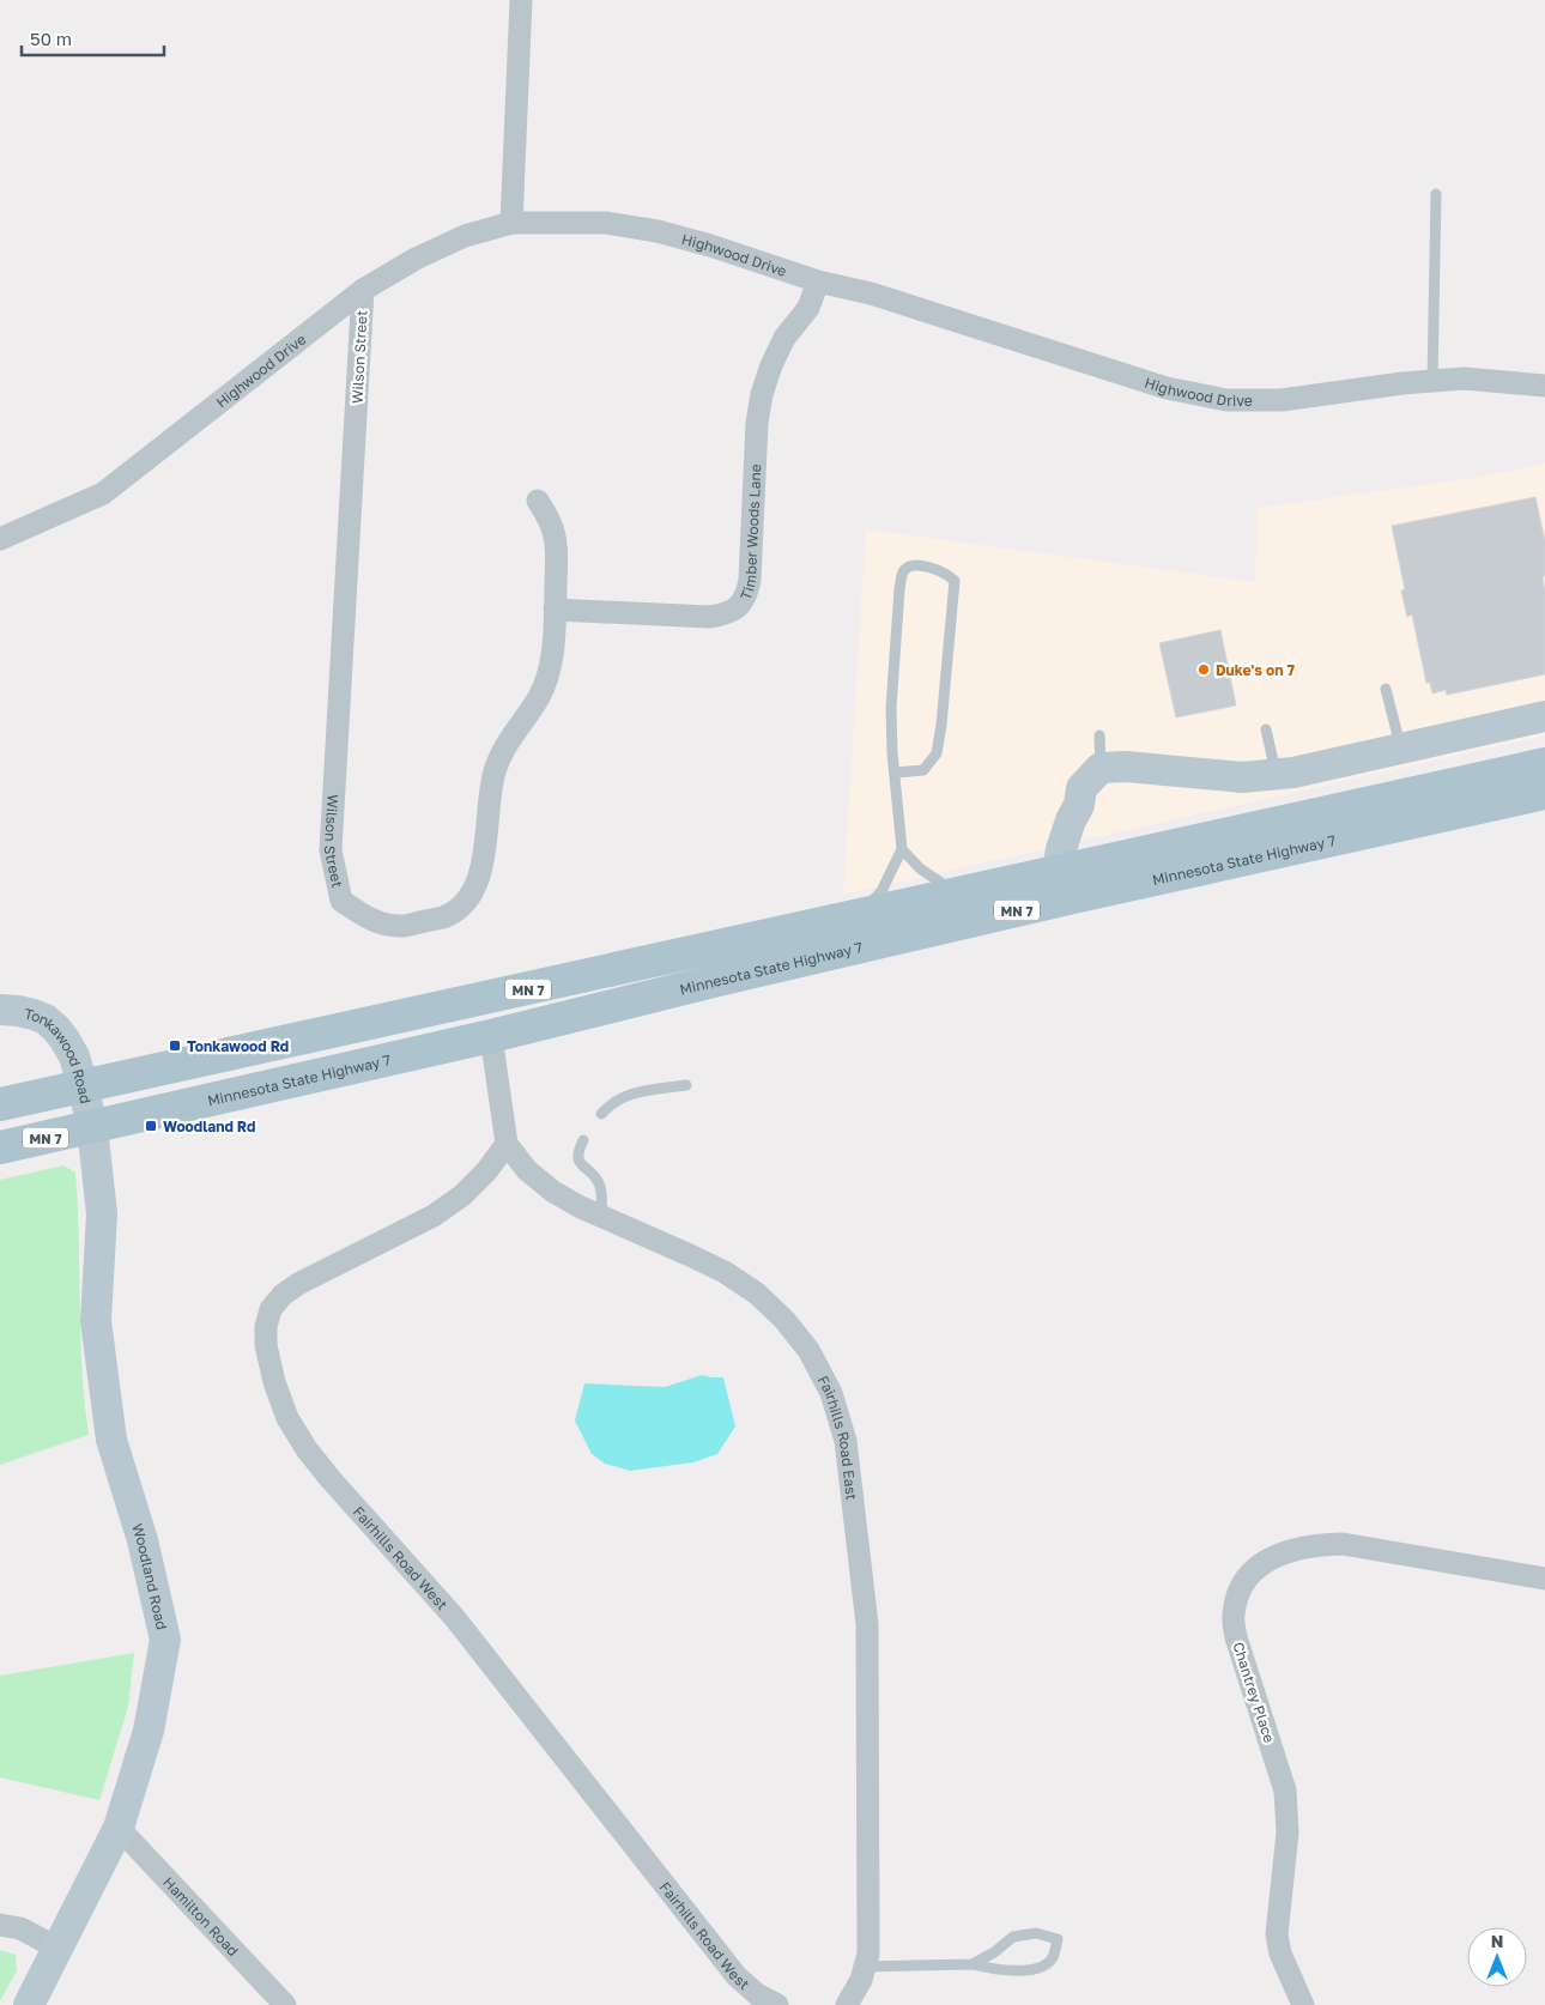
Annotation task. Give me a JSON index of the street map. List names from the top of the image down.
{
  "streets": {
    "main road": ["Minnesota State Highway 7", "MN 7"],
    "street": [
      "Highwood Drive",
      "Wilson Street",
      "Timber Woods Lane",
      "Tonkawood Road",
      "Fairhills Road East",
      "Fairhills Road West",
      "Woodland Road",
      "Chantrey Place",
      "Hamilton Road"
    ]
  },
  "crossings": [
    ["Highwood Drive", "Wilson Street"],
    ["Highwood Drive", "Timber Woods Lane"],
    ["Wilson Street", "Timber Woods Lane"],
    ["Minnesota State Highway 7", "Tonkawood Road"],
    ["Minnesota State Highway 7", "Fairhills Road East"],
    ["Minnesota State Highway 7", "Woodland Road"],
    ["Tonkawood Road", "Woodland Road"],
    ["Fairhills Road East", "Fairhills Road West"],
    ["Woodland Road", "Hamilton Road"]
  ],
  "places": {
    "other": ["Duke's on 7"],
    "transit": ["Tonkawood Rd", "Woodland Rd"]
  },
  "scale_bar": "50 m",
  "north": "top"
}
